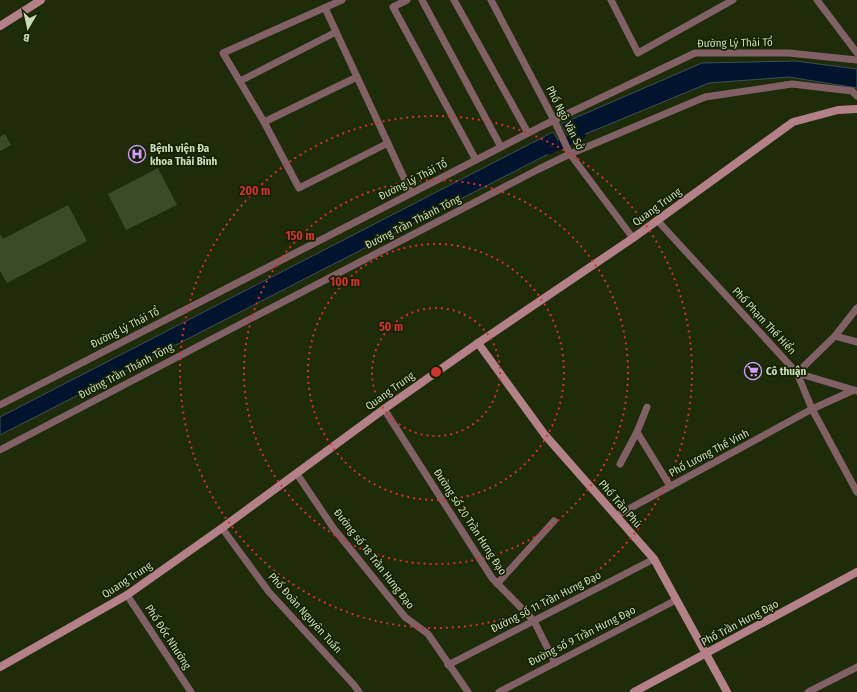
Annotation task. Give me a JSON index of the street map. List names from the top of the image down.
{
  "streets": {
    "main road": ["Quang Trung", "Phố Trần Phú", "Phố Trần Hưng Đạo"],
    "street": [
      "Đường Lý Thái Tổ",
      "Phố Ngô Văn Sở",
      "Đường Trần Thánh Tông",
      "Phố Phạm Thế Hiển",
      "Phố Lương Thế Vinh",
      "Đường số 20 Trần Hưng Đạo",
      "Đường số 18 Trần Hưng Đạo",
      "Đường số 11 Trần Hưng Đạo",
      "Phố Đoàn Nguyên Tuấn",
      "Đường số 9 Trần Hưng Đạo",
      "Phố Đốc Nhưỡng"
    ]
  },
  "crossings": [
    ["Đường Lý Thái Tổ", "Phố Ngô Văn Sở"],
    ["Phố Ngô Văn Sở", "Quang Trung"],
    ["Phố Ngô Văn Sở", "Đường Trần Thánh Tông"],
    ["Quang Trung", "Phố Phạm Thế Hiển"],
    ["Quang Trung", "Phố Trần Phú"],
    ["Quang Trung", "Đường số 20 Trần Hưng Đạo"],
    ["Quang Trung", "Đường số 18 Trần Hưng Đạo"],
    ["Quang Trung", "Phố Đoàn Nguyên Tuấn"],
    ["Quang Trung", "Phố Đốc Nhưỡng"],
    ["Phố Phạm Thế Hiển", "Phố Lương Thế Vinh"],
    ["Phố Lương Thế Vinh", "Phố Trần Phú"],
    ["Phố Trần Phú", "Đường số 11 Trần Hưng Đạo"],
    ["Phố Trần Phú", "Phố Trần Hưng Đạo"],
    ["Phố Trần Phú", "Đường số 9 Trần Hưng Đạo"],
    ["Đường số 20 Trần Hưng Đạo", "Đường số 11 Trần Hưng Đạo"],
    ["Đường số 20 Trần Hưng Đạo", "Đường số 9 Trần Hưng Đạo"],
    ["Đường số 18 Trần Hưng Đạo", "Đường số 11 Trần Hưng Đạo"]
  ],
  "places": {
    "hospital": ["Bệnh viện Đa khoa Thái Bình"],
    "supermarket": ["Cô thuận"]
  },
  "north": "bottom",
  "rings": [
    "200 m",
    "150 m",
    "100 m",
    "50 m"
  ]
}
